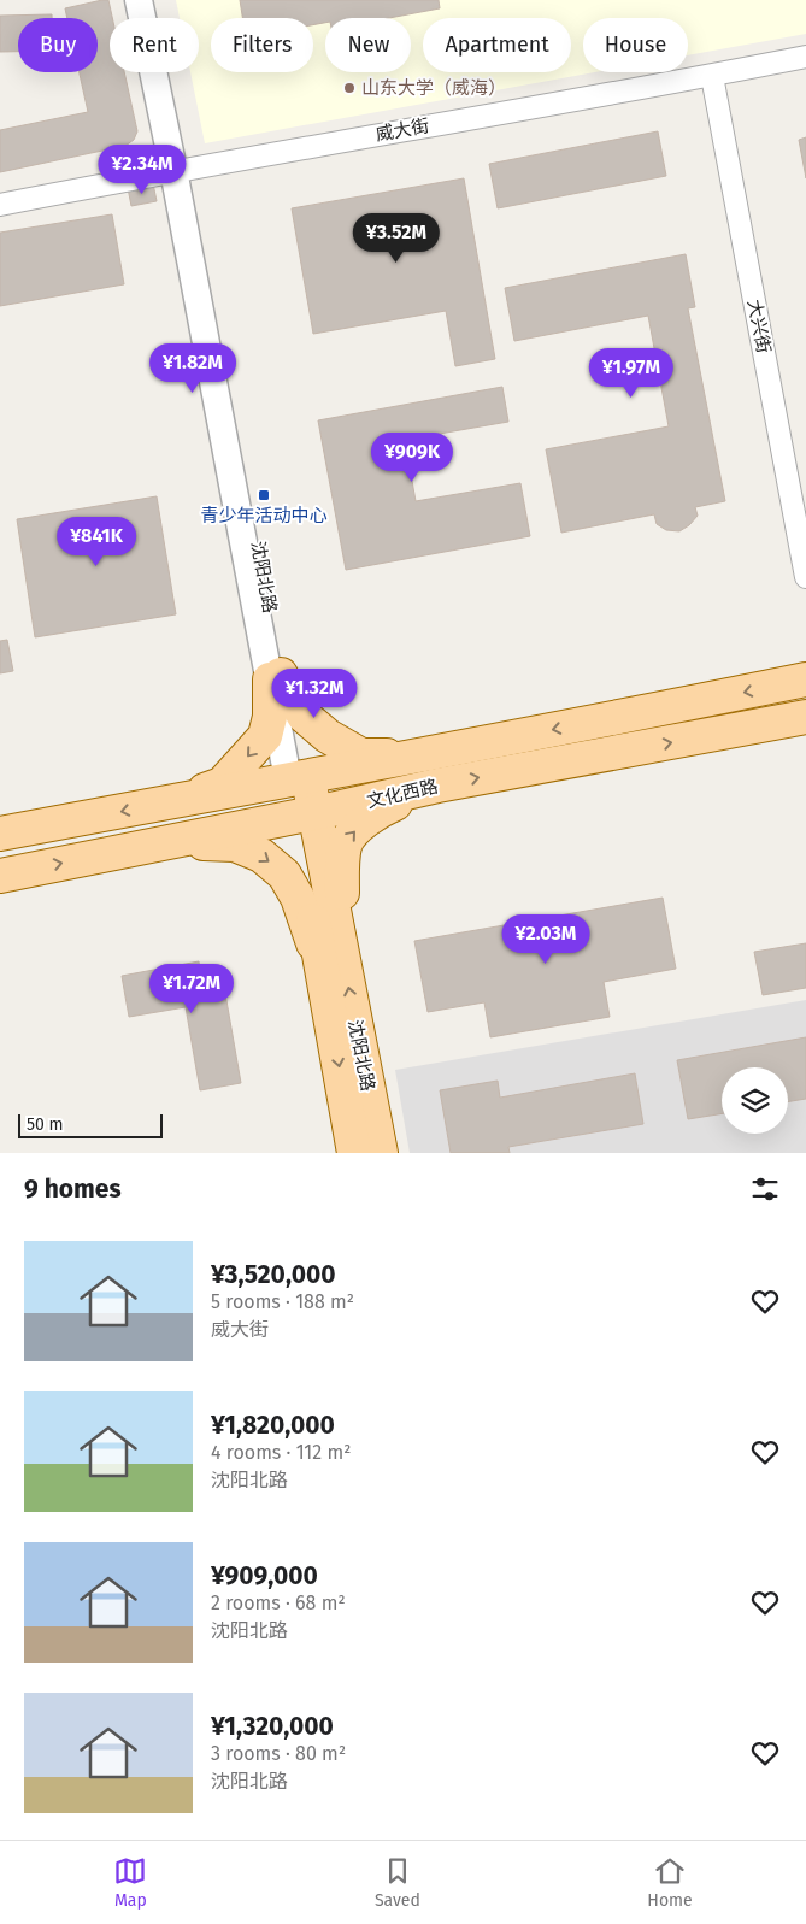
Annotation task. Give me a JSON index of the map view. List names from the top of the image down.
{
  "streets": {
    "main road": ["沈阳北路", "文化西路"],
    "street": ["威大街", "大兴街"]
  },
  "crossings": [
    ["威大街", "大兴街"],
    ["威大街", "沈阳北路"],
    ["沈阳北路", "文化西路"]
  ],
  "places": {
    "other": ["山东大学（威海）"],
    "transit": ["青少年活动中心"]
  },
  "scale_bar": "50 m",
  "page": {
    "chip": [
      "Buy",
      "Rent",
      "Filters",
      "New",
      "Apartment",
      "House"
    ],
    "price": [
      "¥2.34M",
      "¥3.52M",
      "¥1.82M",
      "¥1.97M",
      "¥909K",
      "¥841K",
      "¥1.32M",
      "¥2.03M",
      "¥1.72M"
    ],
    "scale": "50 m",
    "heading": "9 homes",
    "list": [
      {
        "name": "¥3,520,000",
        "note": "5 rooms · 188 m² · 威大街"
      },
      {
        "name": "¥1,820,000",
        "note": "4 rooms · 112 m² · 沈阳北路"
      },
      {
        "name": "¥909,000",
        "note": "2 rooms · 68 m² · 沈阳北路"
      },
      {
        "name": "¥1,320,000",
        "note": "3 rooms · 80 m² · 沈阳北路"
      }
    ],
    "tabs": ["Map", "Saved", "Home"]
  }
}
